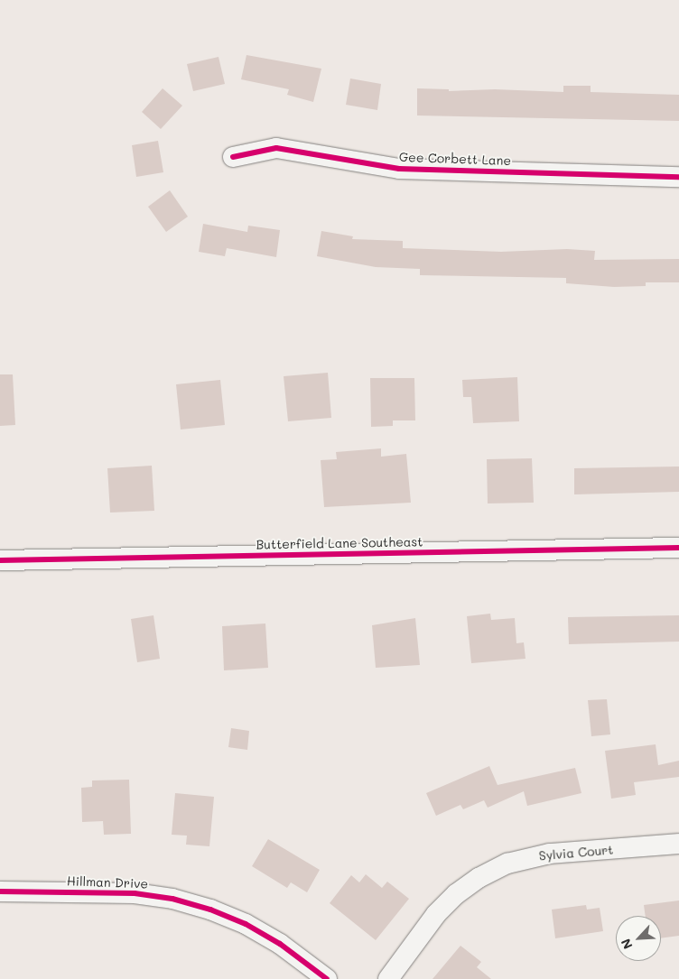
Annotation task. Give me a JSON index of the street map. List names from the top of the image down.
{
  "streets": {
    "street": [
      "Gee Corbett Lane",
      "Butterfield Lane Southeast",
      "Sylvia Court",
      "Hillman Drive"
    ]
  },
  "north": "bottom left"
}
